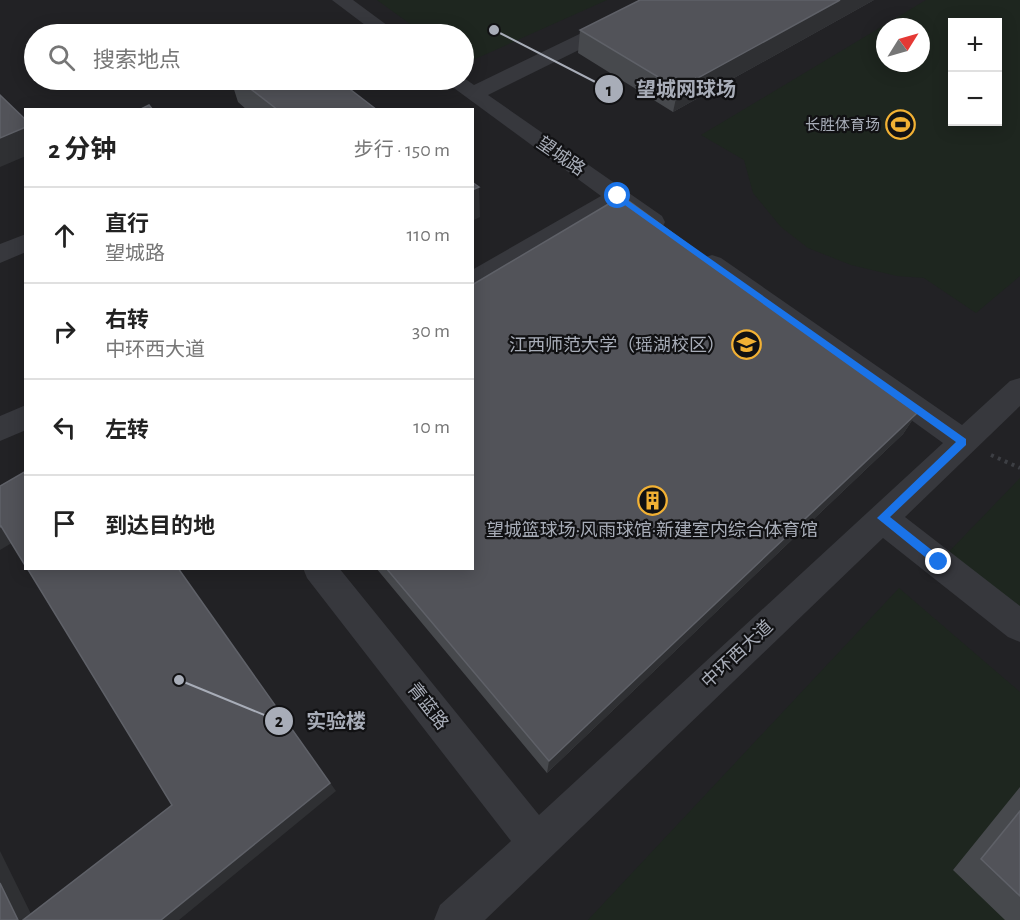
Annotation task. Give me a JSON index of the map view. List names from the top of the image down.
{
  "streets": {
    "street": ["望城路", "中环西大道", "青蓝路"]
  },
  "crossings": [
    ["望城路", "中环西大道"],
    ["中环西大道", "青蓝路"]
  ],
  "places": {
    "other": ["望城网球场", "实验楼"],
    "sports": ["长胜体育场"],
    "school or university": ["江西师范大学（瑶湖校区）"],
    "building": ["望城篮球场·风雨球馆·新建室内综合体育馆"]
  },
  "north": "top right",
  "page": {
    "map_buttons": ["+", "−"],
    "search": "搜索地点",
    "heading": ["2 分钟", "步行 · 150 m"],
    "list": [
      ["直行", "望城路", "110 m"],
      ["右转", "中环西大道", "30 m"],
      ["左转", "10 m"],
      "到达目的地"
    ]
  }
}
